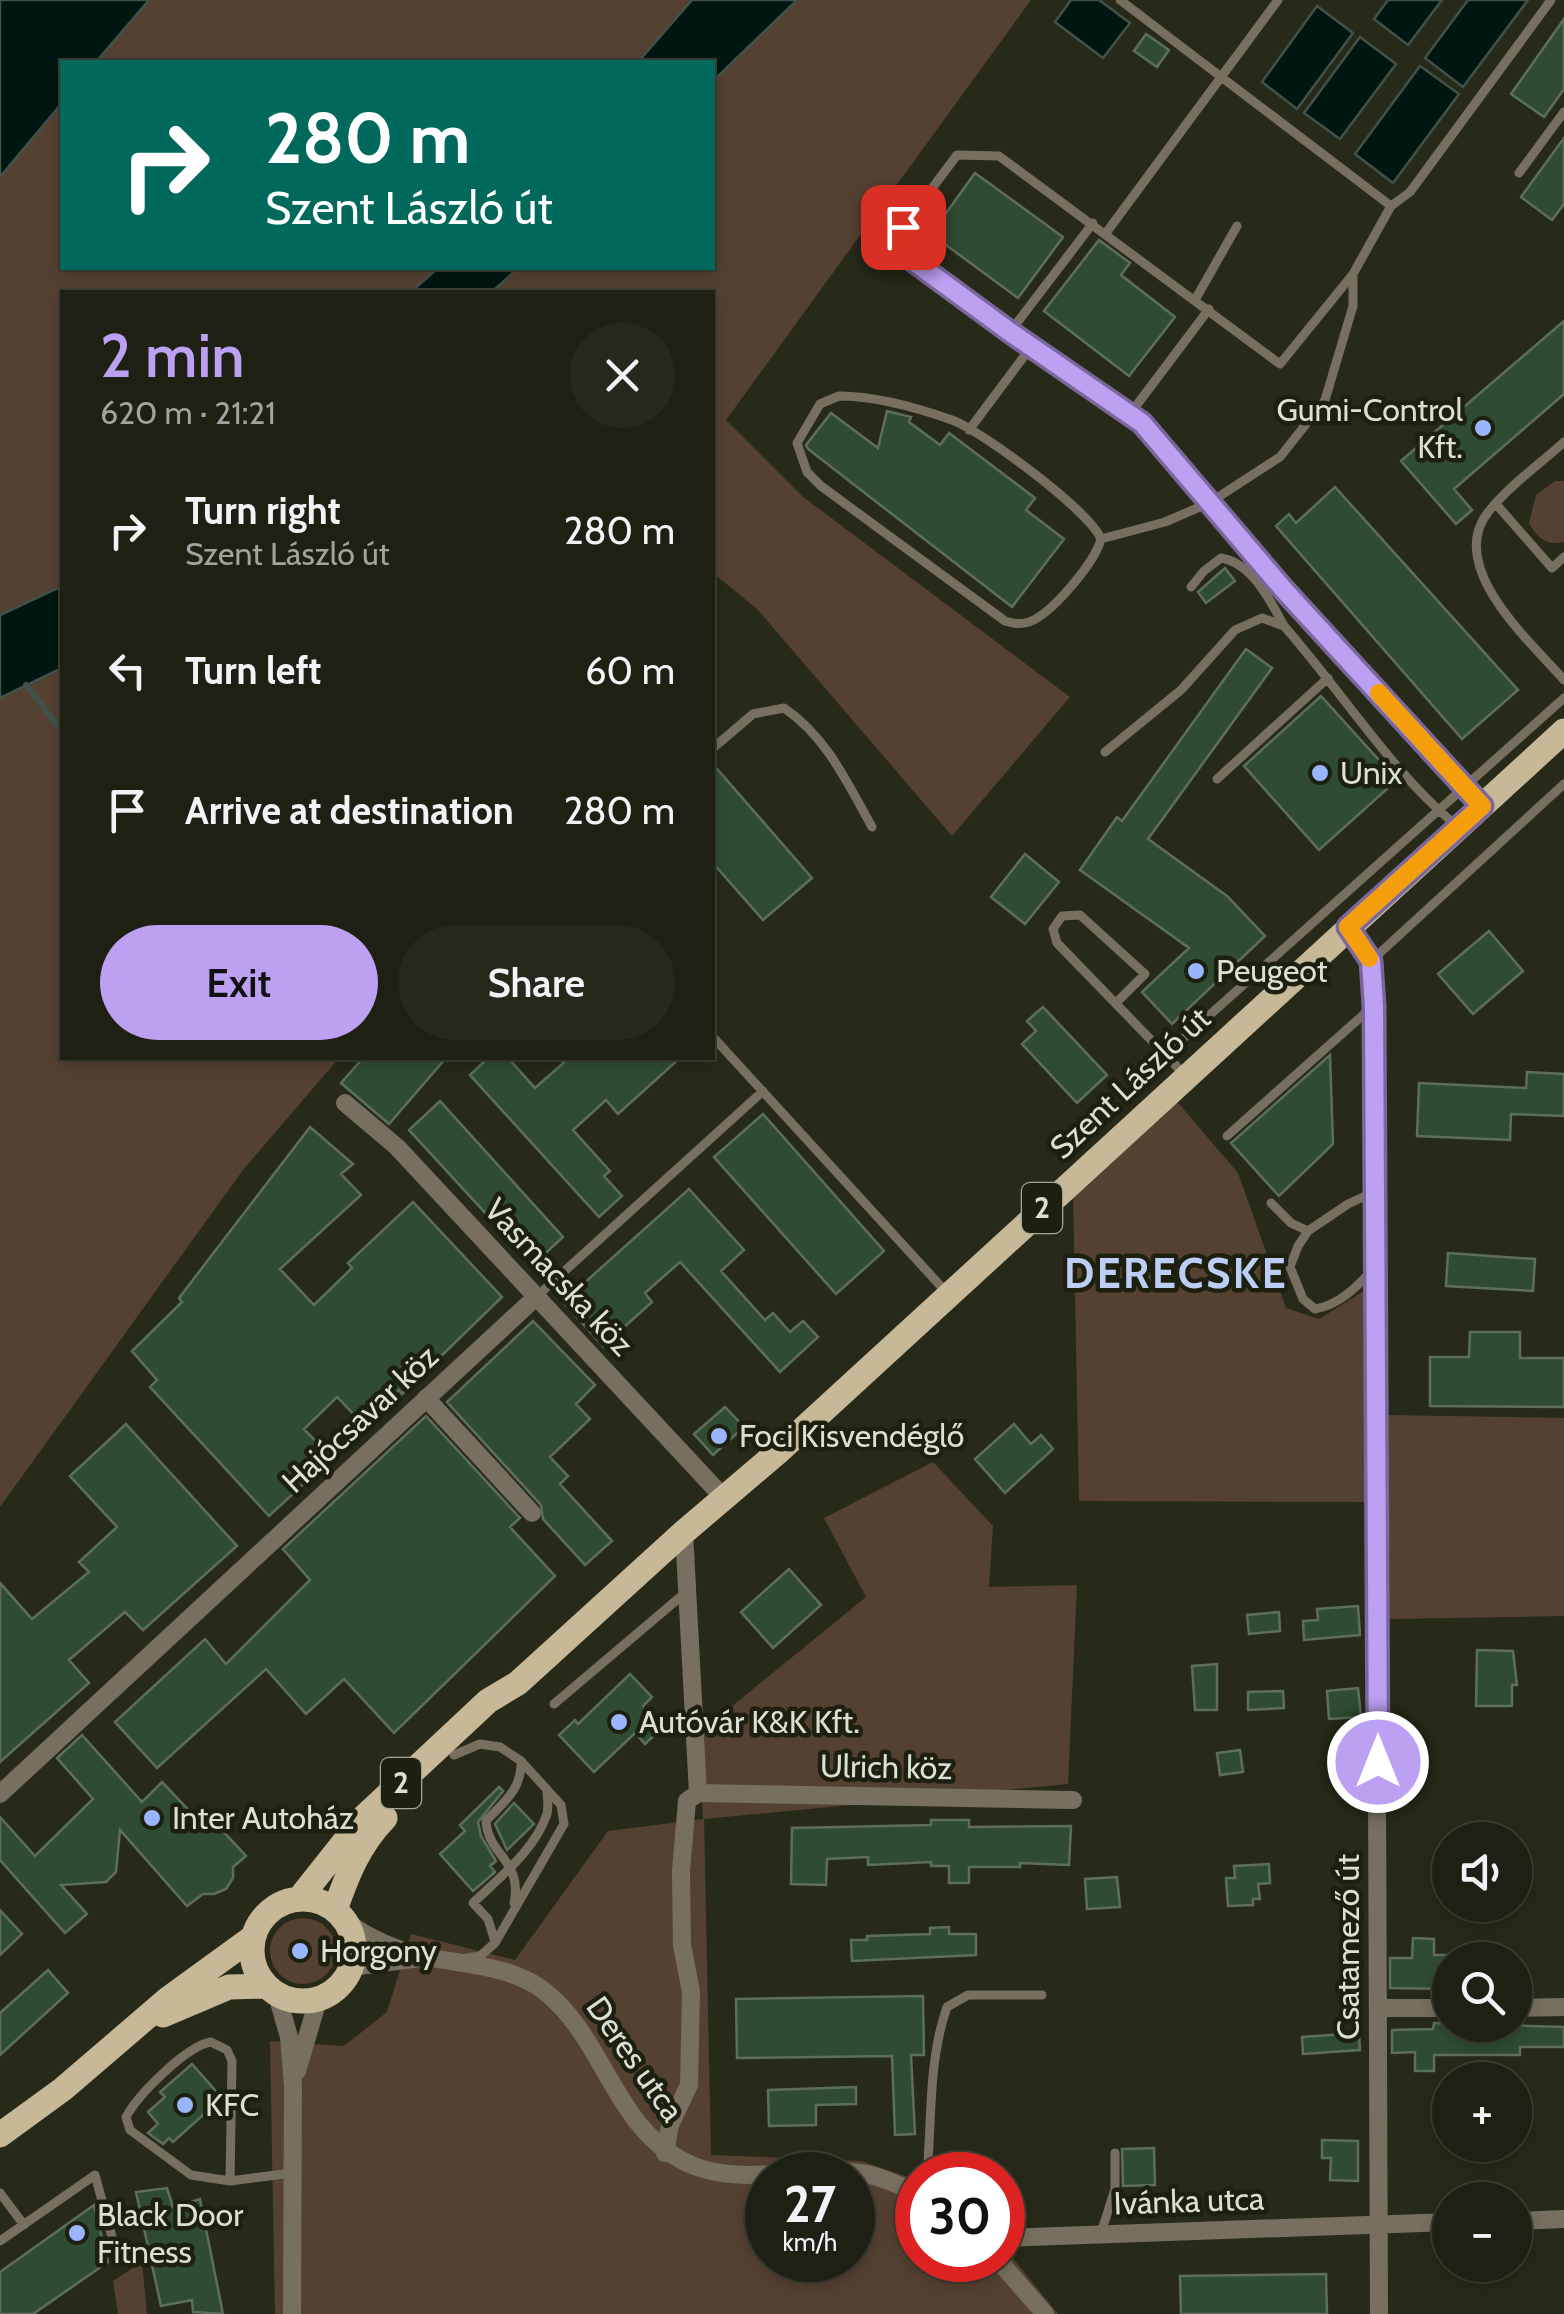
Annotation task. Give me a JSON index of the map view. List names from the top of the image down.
{
  "streets": {
    "main road": ["Szent László út", "2"],
    "street": [
      "Vasmacska köz",
      "Hajócsavar köz",
      "Ulrich köz",
      "Csatamező út",
      "Deres utca",
      "Ivánka utca"
    ]
  },
  "crossings": [
    ["Szent László út", "2"],
    ["Szent László út", "Vasmacska köz"],
    ["Vasmacska köz", "Hajócsavar köz"],
    ["Csatamező út", "Ivánka utca"]
  ],
  "districts": ["DERECSKE"],
  "places": [
    "Gumi-Control Kft.",
    "Unix",
    "Peugeot",
    "Foci Kisvendéglő",
    "Autóvár K&K Kft.",
    "Inter Autoház",
    "Horgony",
    "KFC",
    "Black Door Fitness"
  ],
  "page": {
    "turn": ["280 m", "Szent László út"],
    "heading": ["2 min", "620 m · 21:21"],
    "list": [
      {
        "name": "Turn right",
        "note": "Szent László út",
        "value": "280 m"
      },
      {
        "name": "Turn left",
        "value": "60 m"
      },
      {
        "name": "Arrive at destination",
        "value": "280 m"
      }
    ],
    "buttons": ["Exit", "Share"],
    "map_buttons": ["+", "−"],
    "speed": "27 km/h",
    "limit": "30"
  }
}
